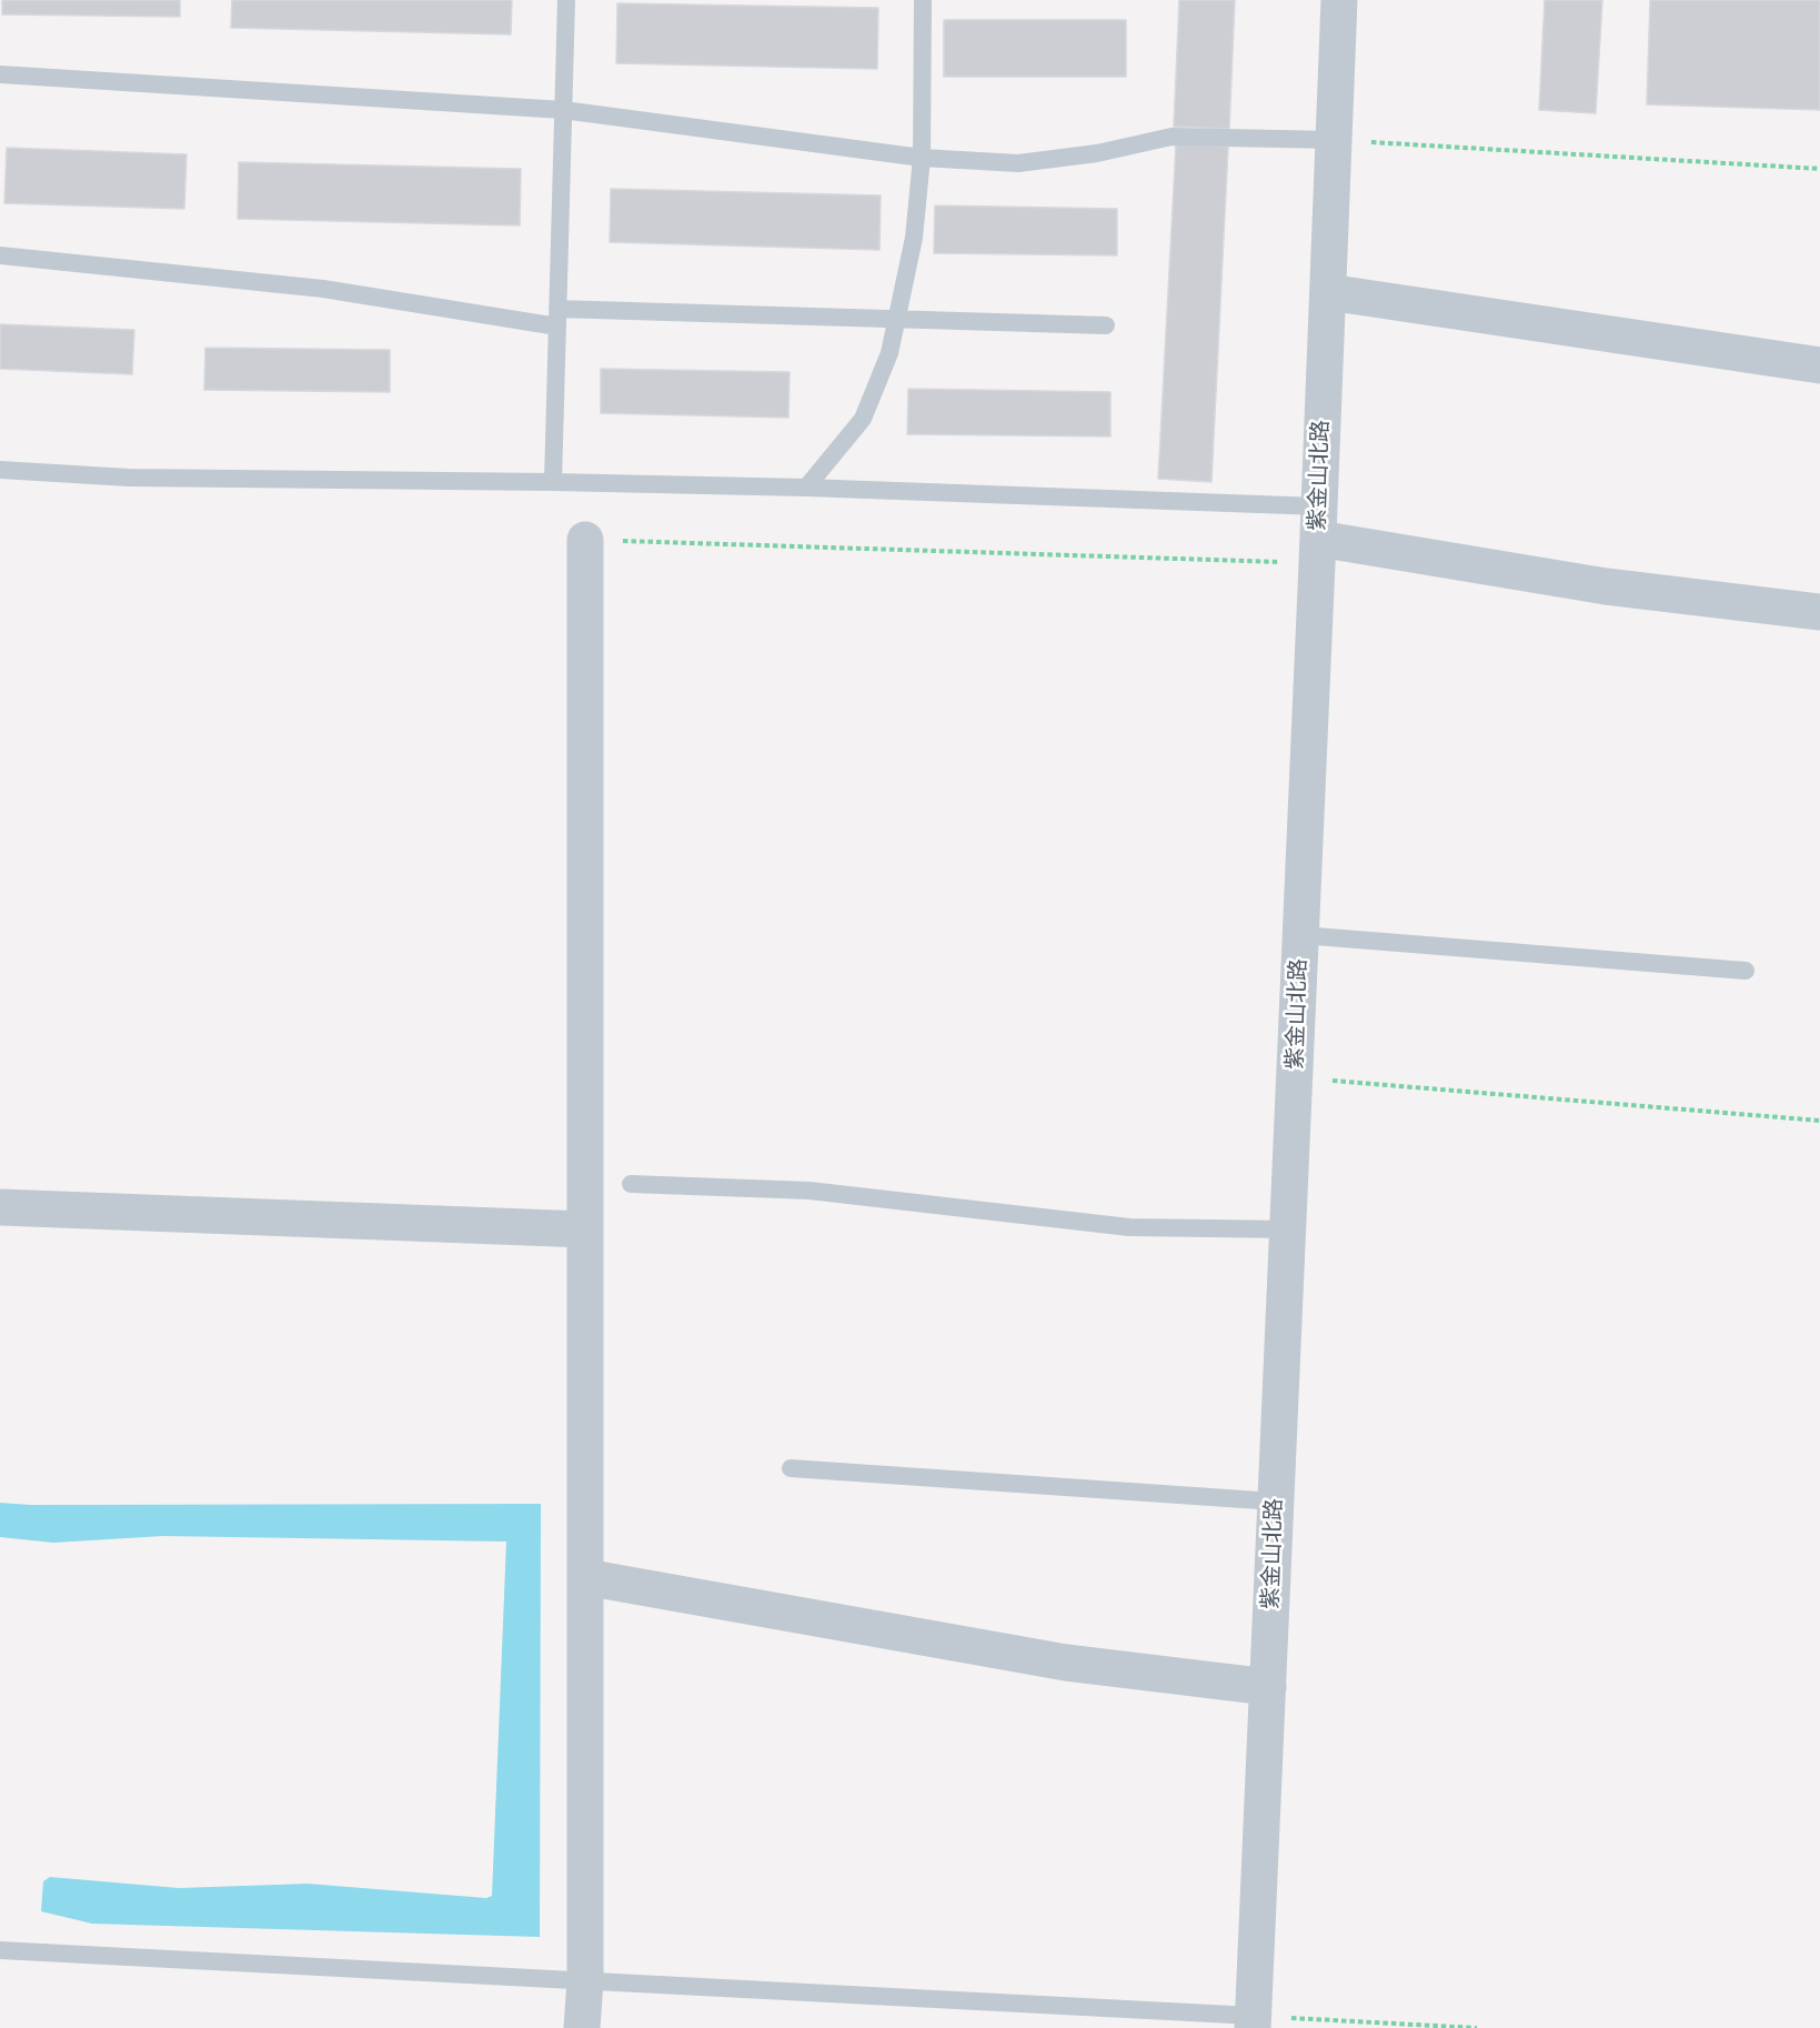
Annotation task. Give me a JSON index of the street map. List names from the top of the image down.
{
  "streets": {
    "street": ["紫金山北路"]
  }
}
